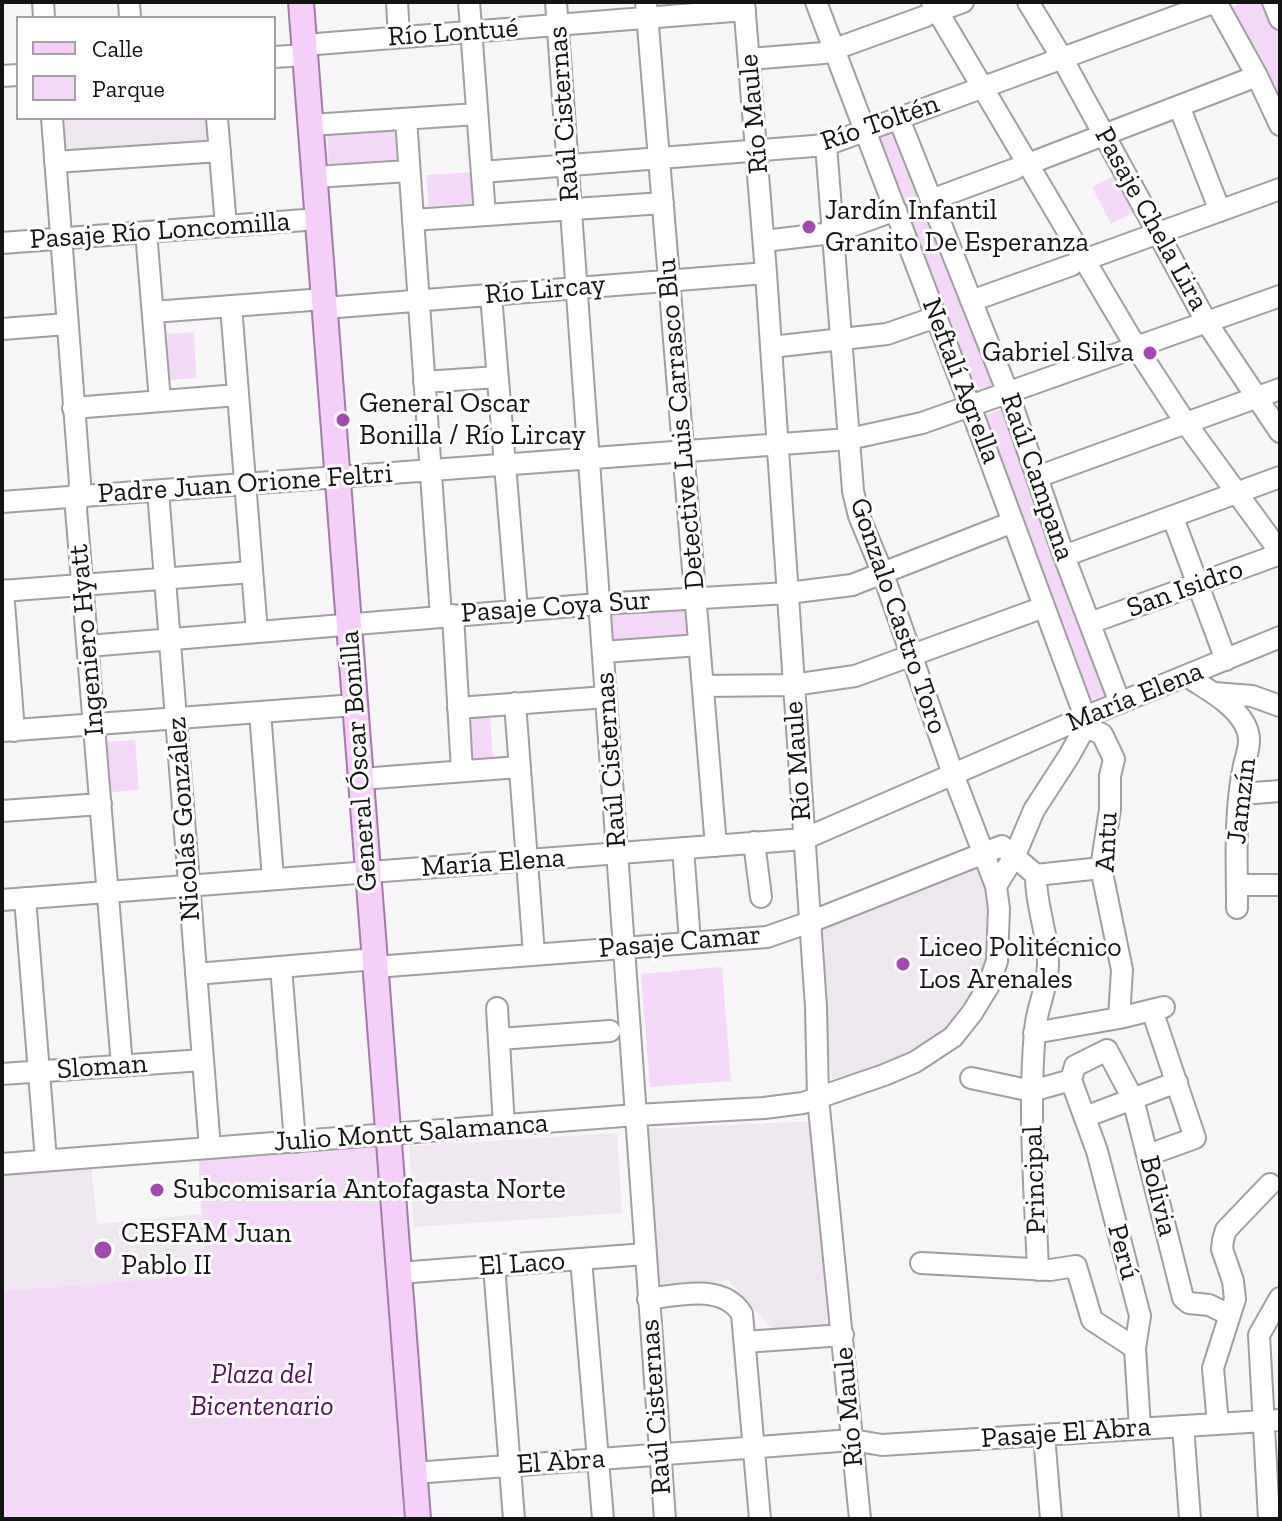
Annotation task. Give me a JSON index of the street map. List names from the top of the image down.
{
  "streets": {
    "main road": ["General Óscar Bonilla"],
    "street": [
      "Río Lontué",
      "Raúl Cisternas",
      "Río Maule",
      "Río Toltén",
      "Pasaje Chela Lira",
      "Pasaje Río Loncomilla",
      "Río Lircay",
      "Neftalí Agrella",
      "Detective Luis Carrasco Blu",
      "Raúl Campana",
      "Padre Juan Orione Feltri",
      "San Isidro",
      "Pasaje Coya Sur",
      "Gonzalo Castro Toro",
      "Ingeniero Hyatt",
      "María Elena",
      "Jamzín",
      "Nicolás González",
      "Antu",
      "Pasaje Camar",
      "Sloman",
      "Julio Montt Salamanca",
      "Principal",
      "Bolivia",
      "Perú",
      "El Laco",
      "Pasaje El Abra",
      "El Abra"
    ]
  },
  "crossings": [
    ["Río Lontué", "Raúl Cisternas"],
    ["Río Lontué", "Río Maule"],
    ["Río Lontué", "Detective Luis Carrasco Blu"],
    ["Río Lontué", "General Óscar Bonilla"],
    ["Raúl Cisternas", "Río Toltén"],
    ["Raúl Cisternas", "Río Lircay"],
    ["Raúl Cisternas", "Padre Juan Orione Feltri"],
    ["Raúl Cisternas", "Pasaje Coya Sur"],
    ["Raúl Cisternas", "María Elena"],
    ["Raúl Cisternas", "Pasaje Camar"],
    ["Raúl Cisternas", "Julio Montt Salamanca"],
    ["Raúl Cisternas", "El Laco"],
    ["Raúl Cisternas", "El Abra"],
    ["Río Maule", "Río Toltén"],
    ["Río Maule", "Río Lircay"],
    ["Río Maule", "Padre Juan Orione Feltri"],
    ["Río Maule", "Pasaje Coya Sur"],
    ["Río Maule", "Gonzalo Castro Toro"],
    ["Río Maule", "María Elena"],
    ["Río Maule", "Pasaje Camar"],
    ["Río Maule", "Julio Montt Salamanca"],
    ["Río Maule", "Pasaje El Abra"],
    ["Río Maule", "El Abra"],
    ["Río Toltén", "Pasaje Chela Lira"],
    ["Río Toltén", "Neftalí Agrella"],
    ["Río Toltén", "Detective Luis Carrasco Blu"],
    ["Río Toltén", "Raúl Campana"],
    ["Río Toltén", "Gonzalo Castro Toro"],
    ["Pasaje Chela Lira", "Padre Juan Orione Feltri"],
    ["Pasaje Río Loncomilla", "Ingeniero Hyatt"],
    ["Pasaje Río Loncomilla", "General Óscar Bonilla"],
    ["Río Lircay", "Detective Luis Carrasco Blu"],
    ["Río Lircay", "General Óscar Bonilla"],
    ["Neftalí Agrella", "Padre Juan Orione Feltri"],
    ["Neftalí Agrella", "Pasaje Coya Sur"],
    ["Neftalí Agrella", "María Elena"],
    ["Neftalí Agrella", "Antu"],
    ["Detective Luis Carrasco Blu", "Padre Juan Orione Feltri"],
    ["Detective Luis Carrasco Blu", "Pasaje Coya Sur"],
    ["Detective Luis Carrasco Blu", "María Elena"],
    ["Raúl Campana", "Padre Juan Orione Feltri"],
    ["Raúl Campana", "San Isidro"],
    ["Raúl Campana", "María Elena"],
    ["Padre Juan Orione Feltri", "Gonzalo Castro Toro"],
    ["Padre Juan Orione Feltri", "Ingeniero Hyatt"],
    ["Padre Juan Orione Feltri", "General Óscar Bonilla"],
    ["Padre Juan Orione Feltri", "Nicolás González"],
    ["Pasaje Coya Sur", "Gonzalo Castro Toro"],
    ["Pasaje Coya Sur", "Ingeniero Hyatt"],
    ["Pasaje Coya Sur", "General Óscar Bonilla"],
    ["Pasaje Coya Sur", "Nicolás González"],
    ["Gonzalo Castro Toro", "María Elena"],
    ["Gonzalo Castro Toro", "Pasaje Camar"],
    ["Gonzalo Castro Toro", "Julio Montt Salamanca"],
    ["Ingeniero Hyatt", "María Elena"],
    ["Ingeniero Hyatt", "Sloman"],
    ["María Elena", "General Óscar Bonilla"],
    ["María Elena", "Jamzín"],
    ["María Elena", "Nicolás González"],
    ["María Elena", "Antu"],
    ["General Óscar Bonilla", "Pasaje Camar"],
    ["General Óscar Bonilla", "Julio Montt Salamanca"],
    ["General Óscar Bonilla", "El Laco"],
    ["General Óscar Bonilla", "El Abra"],
    ["Nicolás González", "Pasaje Camar"],
    ["Nicolás González", "Sloman"],
    ["Nicolás González", "Julio Montt Salamanca"],
    ["Bolivia", "Perú"],
    ["Perú", "Pasaje El Abra"],
    ["Pasaje El Abra", "El Abra"]
  ],
  "parks": ["Plaza del Bicentenario"],
  "places": [
    "Jardín Infantil Granito De Esperanza",
    "Gabriel Silva",
    "General Oscar Bonilla / Río Lircay",
    "Liceo Politécnico Los Arenales",
    "Subcomisaría Antofagasta Norte",
    "CESFAM Juan Pablo II"
  ],
  "legend": ["Calle", "Parque"]
}
